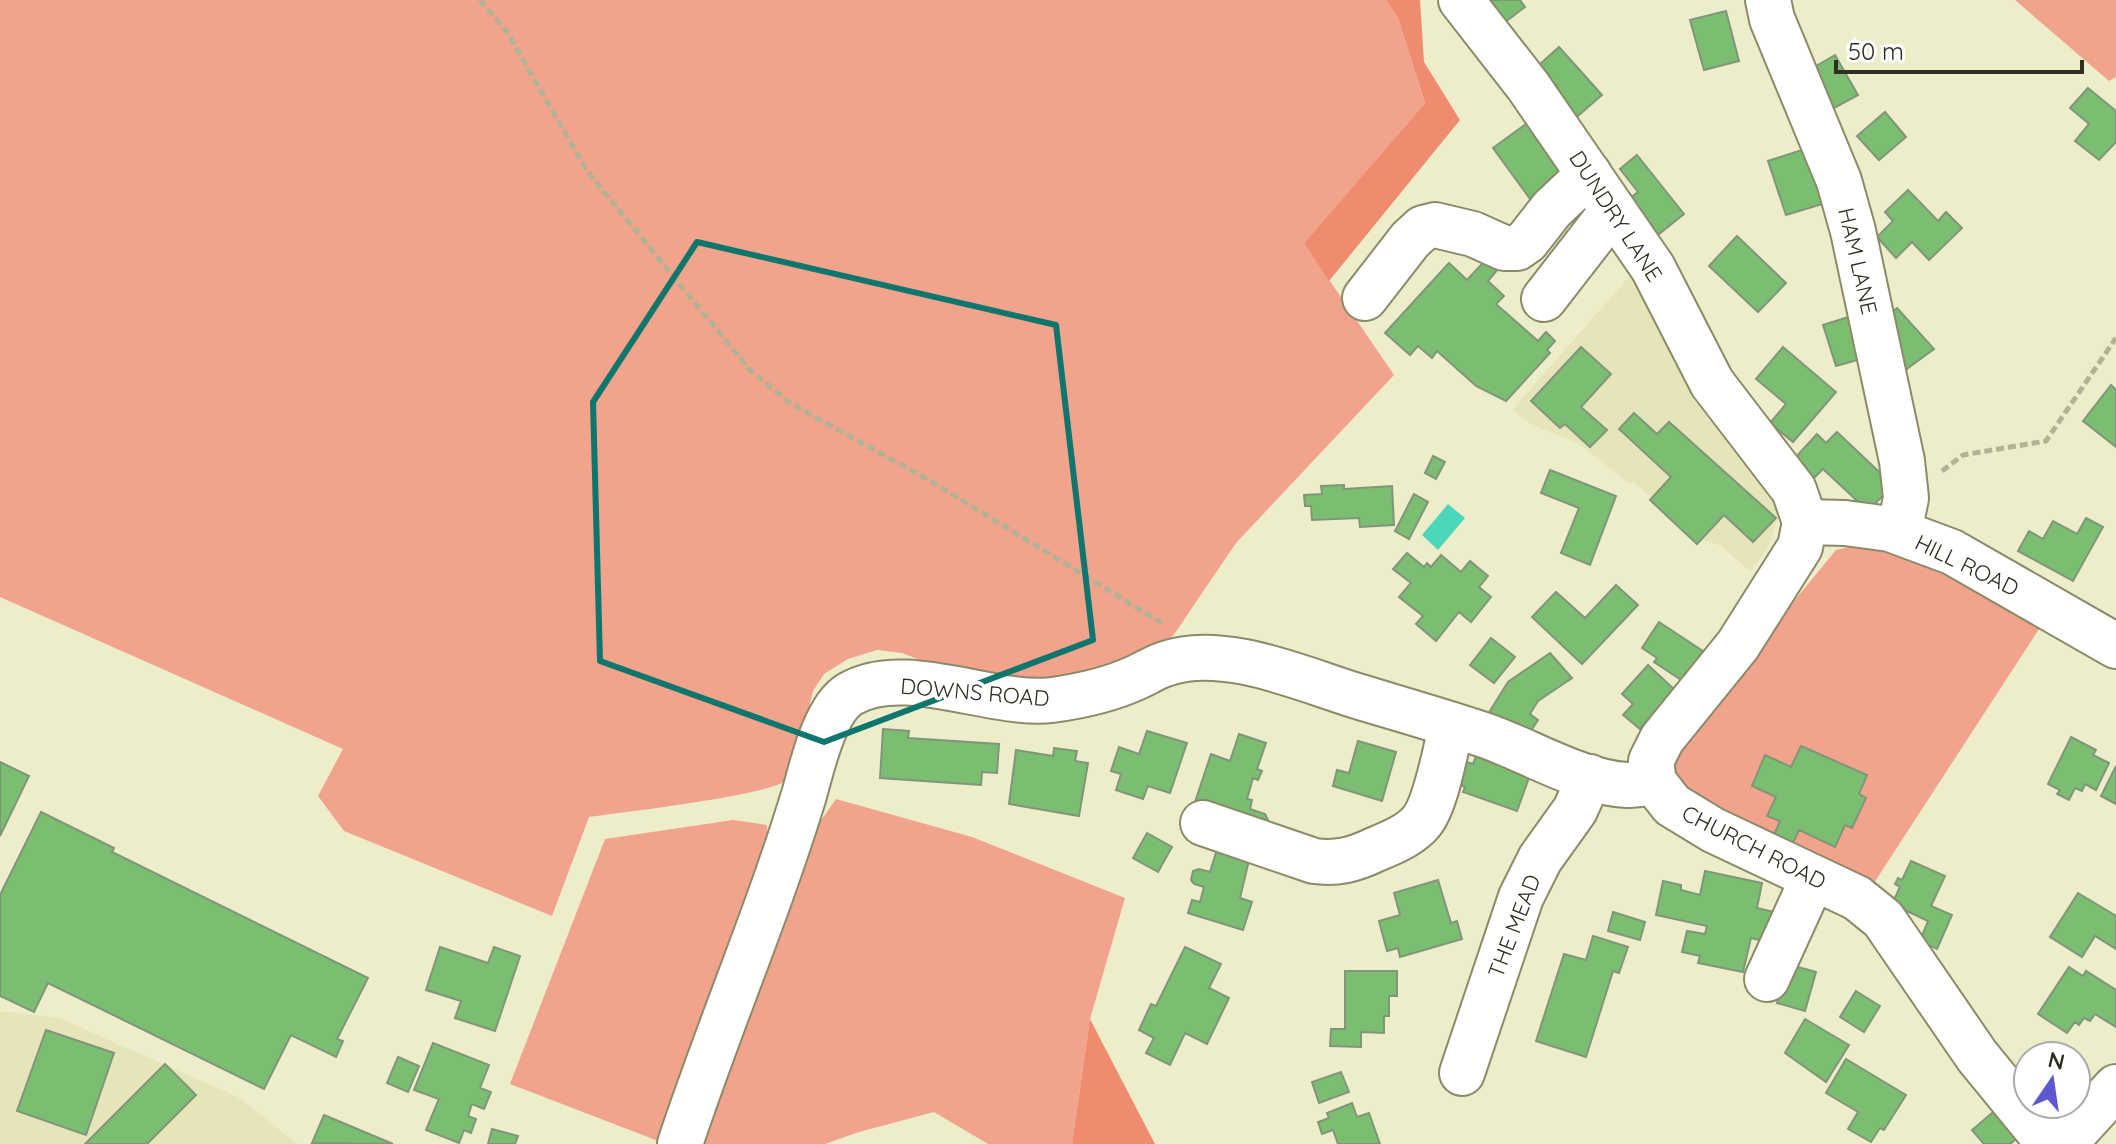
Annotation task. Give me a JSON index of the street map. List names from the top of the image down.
{
  "streets": {
    "street": [
      "DUNDRY LANE",
      "HAM LANE",
      "HILL ROAD",
      "DOWNS ROAD",
      "CHURCH ROAD",
      "THE MEAD"
    ]
  },
  "crossings": [
    ["DUNDRY LANE", "HILL ROAD"],
    ["HAM LANE", "HILL ROAD"],
    ["DOWNS ROAD", "CHURCH ROAD"],
    ["DOWNS ROAD", "THE MEAD"]
  ],
  "scale_bar": "50 m",
  "north": "top"
}
